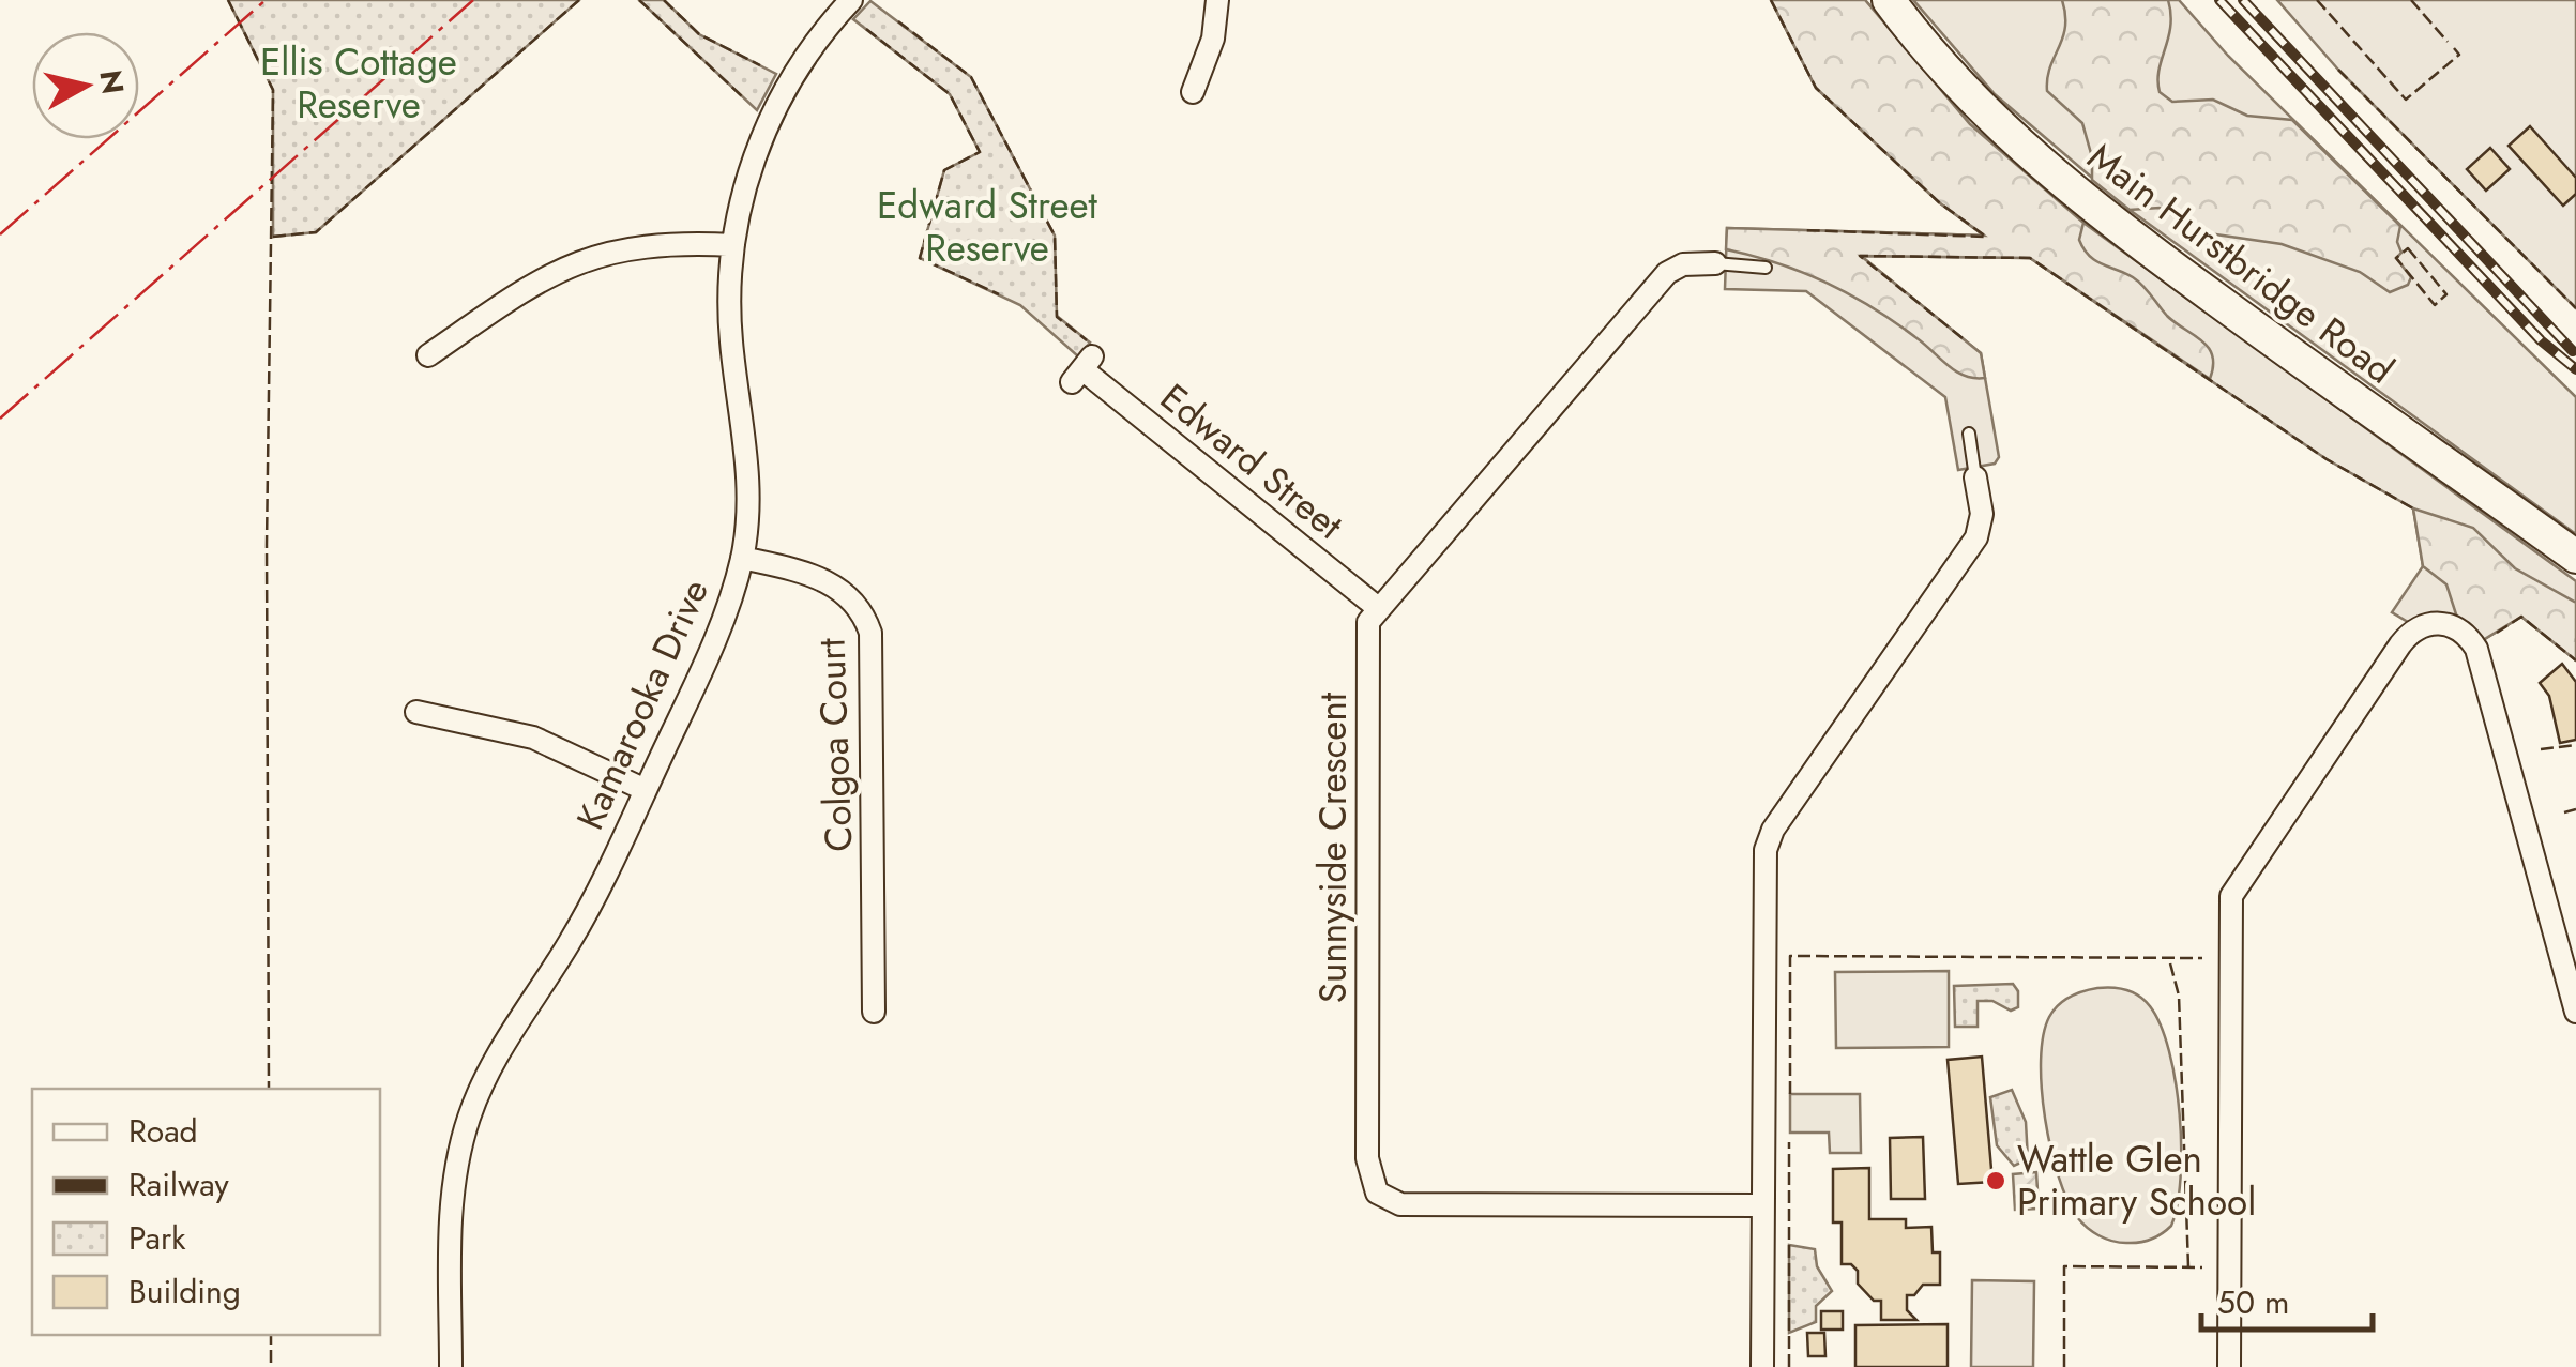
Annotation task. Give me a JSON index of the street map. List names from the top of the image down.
{
  "streets": {
    "main road": ["Main Hurstbridge Road"],
    "street": [
      "Edward Street",
      "Kamarooka Drive",
      "Colgoa Court",
      "Sunnyside Crescent"
    ]
  },
  "crossings": [
    ["Edward Street", "Sunnyside Crescent"],
    ["Kamarooka Drive", "Colgoa Court"]
  ],
  "parks": ["Ellis Cottage Reserve", "Edward Street Reserve"],
  "places": ["Wattle Glen Primary School"],
  "legend": [
    "Road",
    "Railway",
    "Park",
    "Building"
  ],
  "scale_bar": "50 m",
  "north": "right"
}
